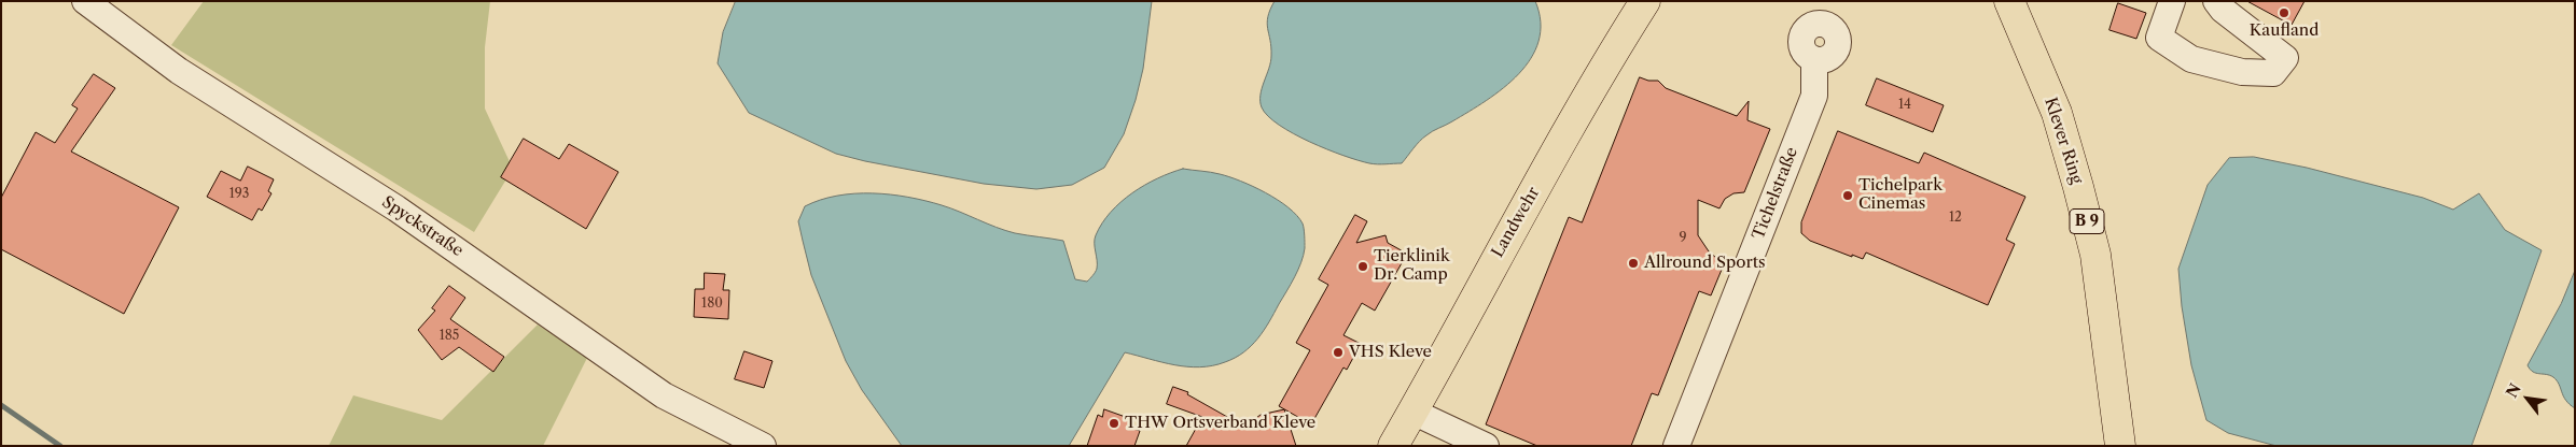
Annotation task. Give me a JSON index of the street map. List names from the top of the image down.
{
  "streets": {
    "main road": ["Klever Ring", "B 9", "Landwehr"],
    "street": ["Tichelstraße", "Spyckstraße"]
  },
  "places": [
    "Kaufland",
    "Tichelpark Cinemas",
    "Allround Sports",
    "Tierklinik Dr. Camp",
    "VHS Kleve",
    "THW Ortsverband Kleve"
  ],
  "house_numbers": [
    "14",
    "193",
    "12",
    "9",
    "180",
    "185"
  ],
  "north": "top left"
}
